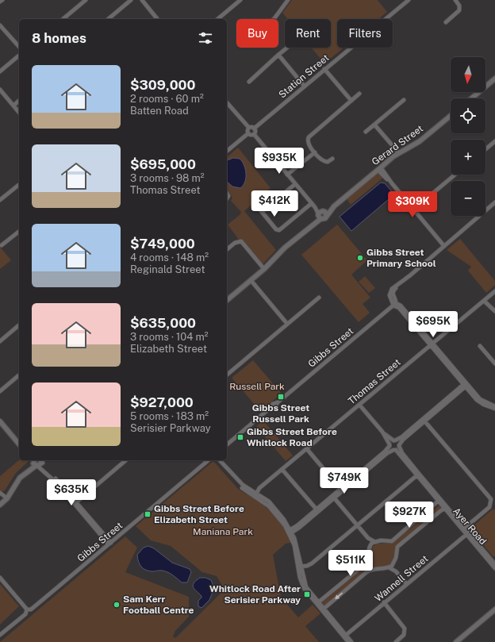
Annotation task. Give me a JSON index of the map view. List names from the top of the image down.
{
  "streets": {
    "street": [
      "Station Street",
      "Gerard Street",
      "Gibbs Street",
      "Thomas Street",
      "Ayer Road",
      "Wannell Street"
    ]
  },
  "crossings": [
    ["Ayer Road", "Wannell Street"]
  ],
  "parks": ["Russell Park", "Maniana Park"],
  "places": {
    "other": ["Gibbs Street Primary School", "Sam Kerr Football Centre"],
    "transit": [
      "Gibbs Street Russell Park",
      "Gibbs Street Before Whitlock Road",
      "Gibbs Street Before Elizabeth Street",
      "Whitlock Road After Serisier Parkway"
    ]
  },
  "north": "bottom",
  "page": {
    "chip": ["Buy", "Rent", "Filters"],
    "heading": "8 homes",
    "map_buttons": ["+", "−"],
    "list": [
      {
        "name": "$309,000",
        "note": "2 rooms · 60 m² · Batten Road"
      },
      {
        "name": "$695,000",
        "note": "3 rooms · 98 m² · Thomas Street"
      },
      {
        "name": "$749,000",
        "note": "4 rooms · 148 m² · Reginald Street"
      },
      {
        "name": "$635,000",
        "note": "3 rooms · 104 m² · Elizabeth Street"
      },
      {
        "name": "$927,000",
        "note": "5 rooms · 183 m² · Serisier Parkway"
      }
    ],
    "price": [
      "$935K",
      "$412K",
      "$309K",
      "$695K",
      "$749K",
      "$635K",
      "$927K",
      "$511K"
    ]
  }
}
